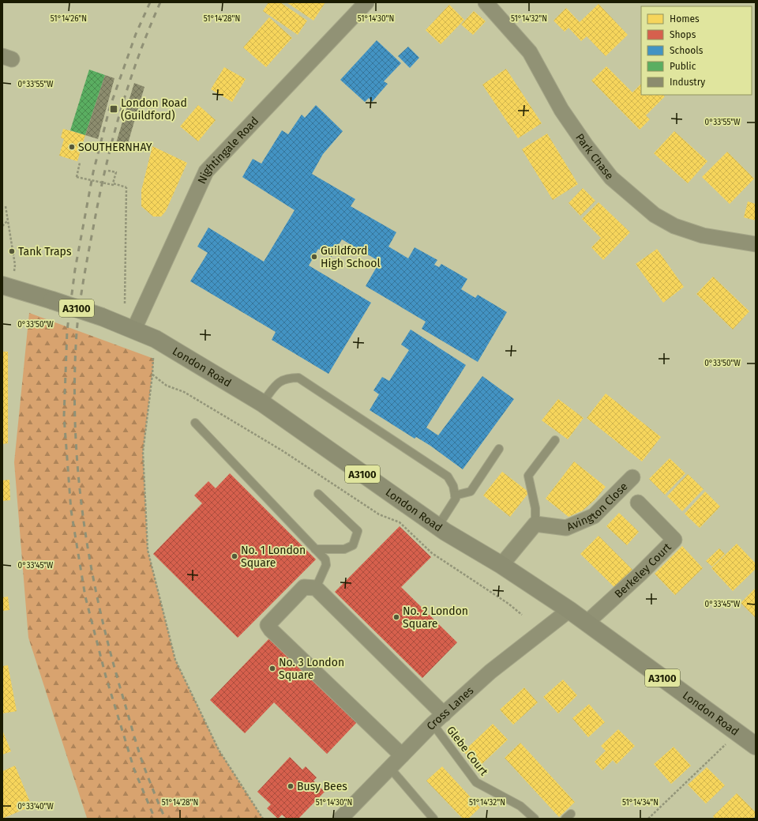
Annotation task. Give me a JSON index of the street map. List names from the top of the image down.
{
  "streets": {
    "main road": ["A3100", "London Road"],
    "street": [
      "Nightingale Road",
      "Park Chase",
      "Avington Close",
      "Berkeley Court",
      "Cross Lanes"
    ],
    "lane": ["Glebe Court"]
  },
  "crossings": [
    ["Nightingale Road", "London Road"],
    ["London Road", "Berkeley Court"],
    ["London Road", "Cross Lanes"],
    ["Cross Lanes", "Glebe Court"]
  ],
  "places": {
    "transit": ["London Road (Guildford)"],
    "other": [
      "SOUTHERNHAY",
      "Tank Traps",
      "Guildford High School",
      "No. 1 London Square",
      "No. 2 London Square",
      "No. 3 London Square",
      "Busy Bees"
    ]
  },
  "legend": [
    "Homes",
    "Shops",
    "Schools",
    "Public",
    "Industry"
  ],
  "coordinates": [
    "51°14'26\"N",
    "51°14'28\"N",
    "51°14'30\"N",
    "51°14'32\"N",
    "0°33'55\"W",
    "0°33'50\"W",
    "0°33'45\"W",
    "51°14'34\"N",
    "0°33'40\"W"
  ]
}
